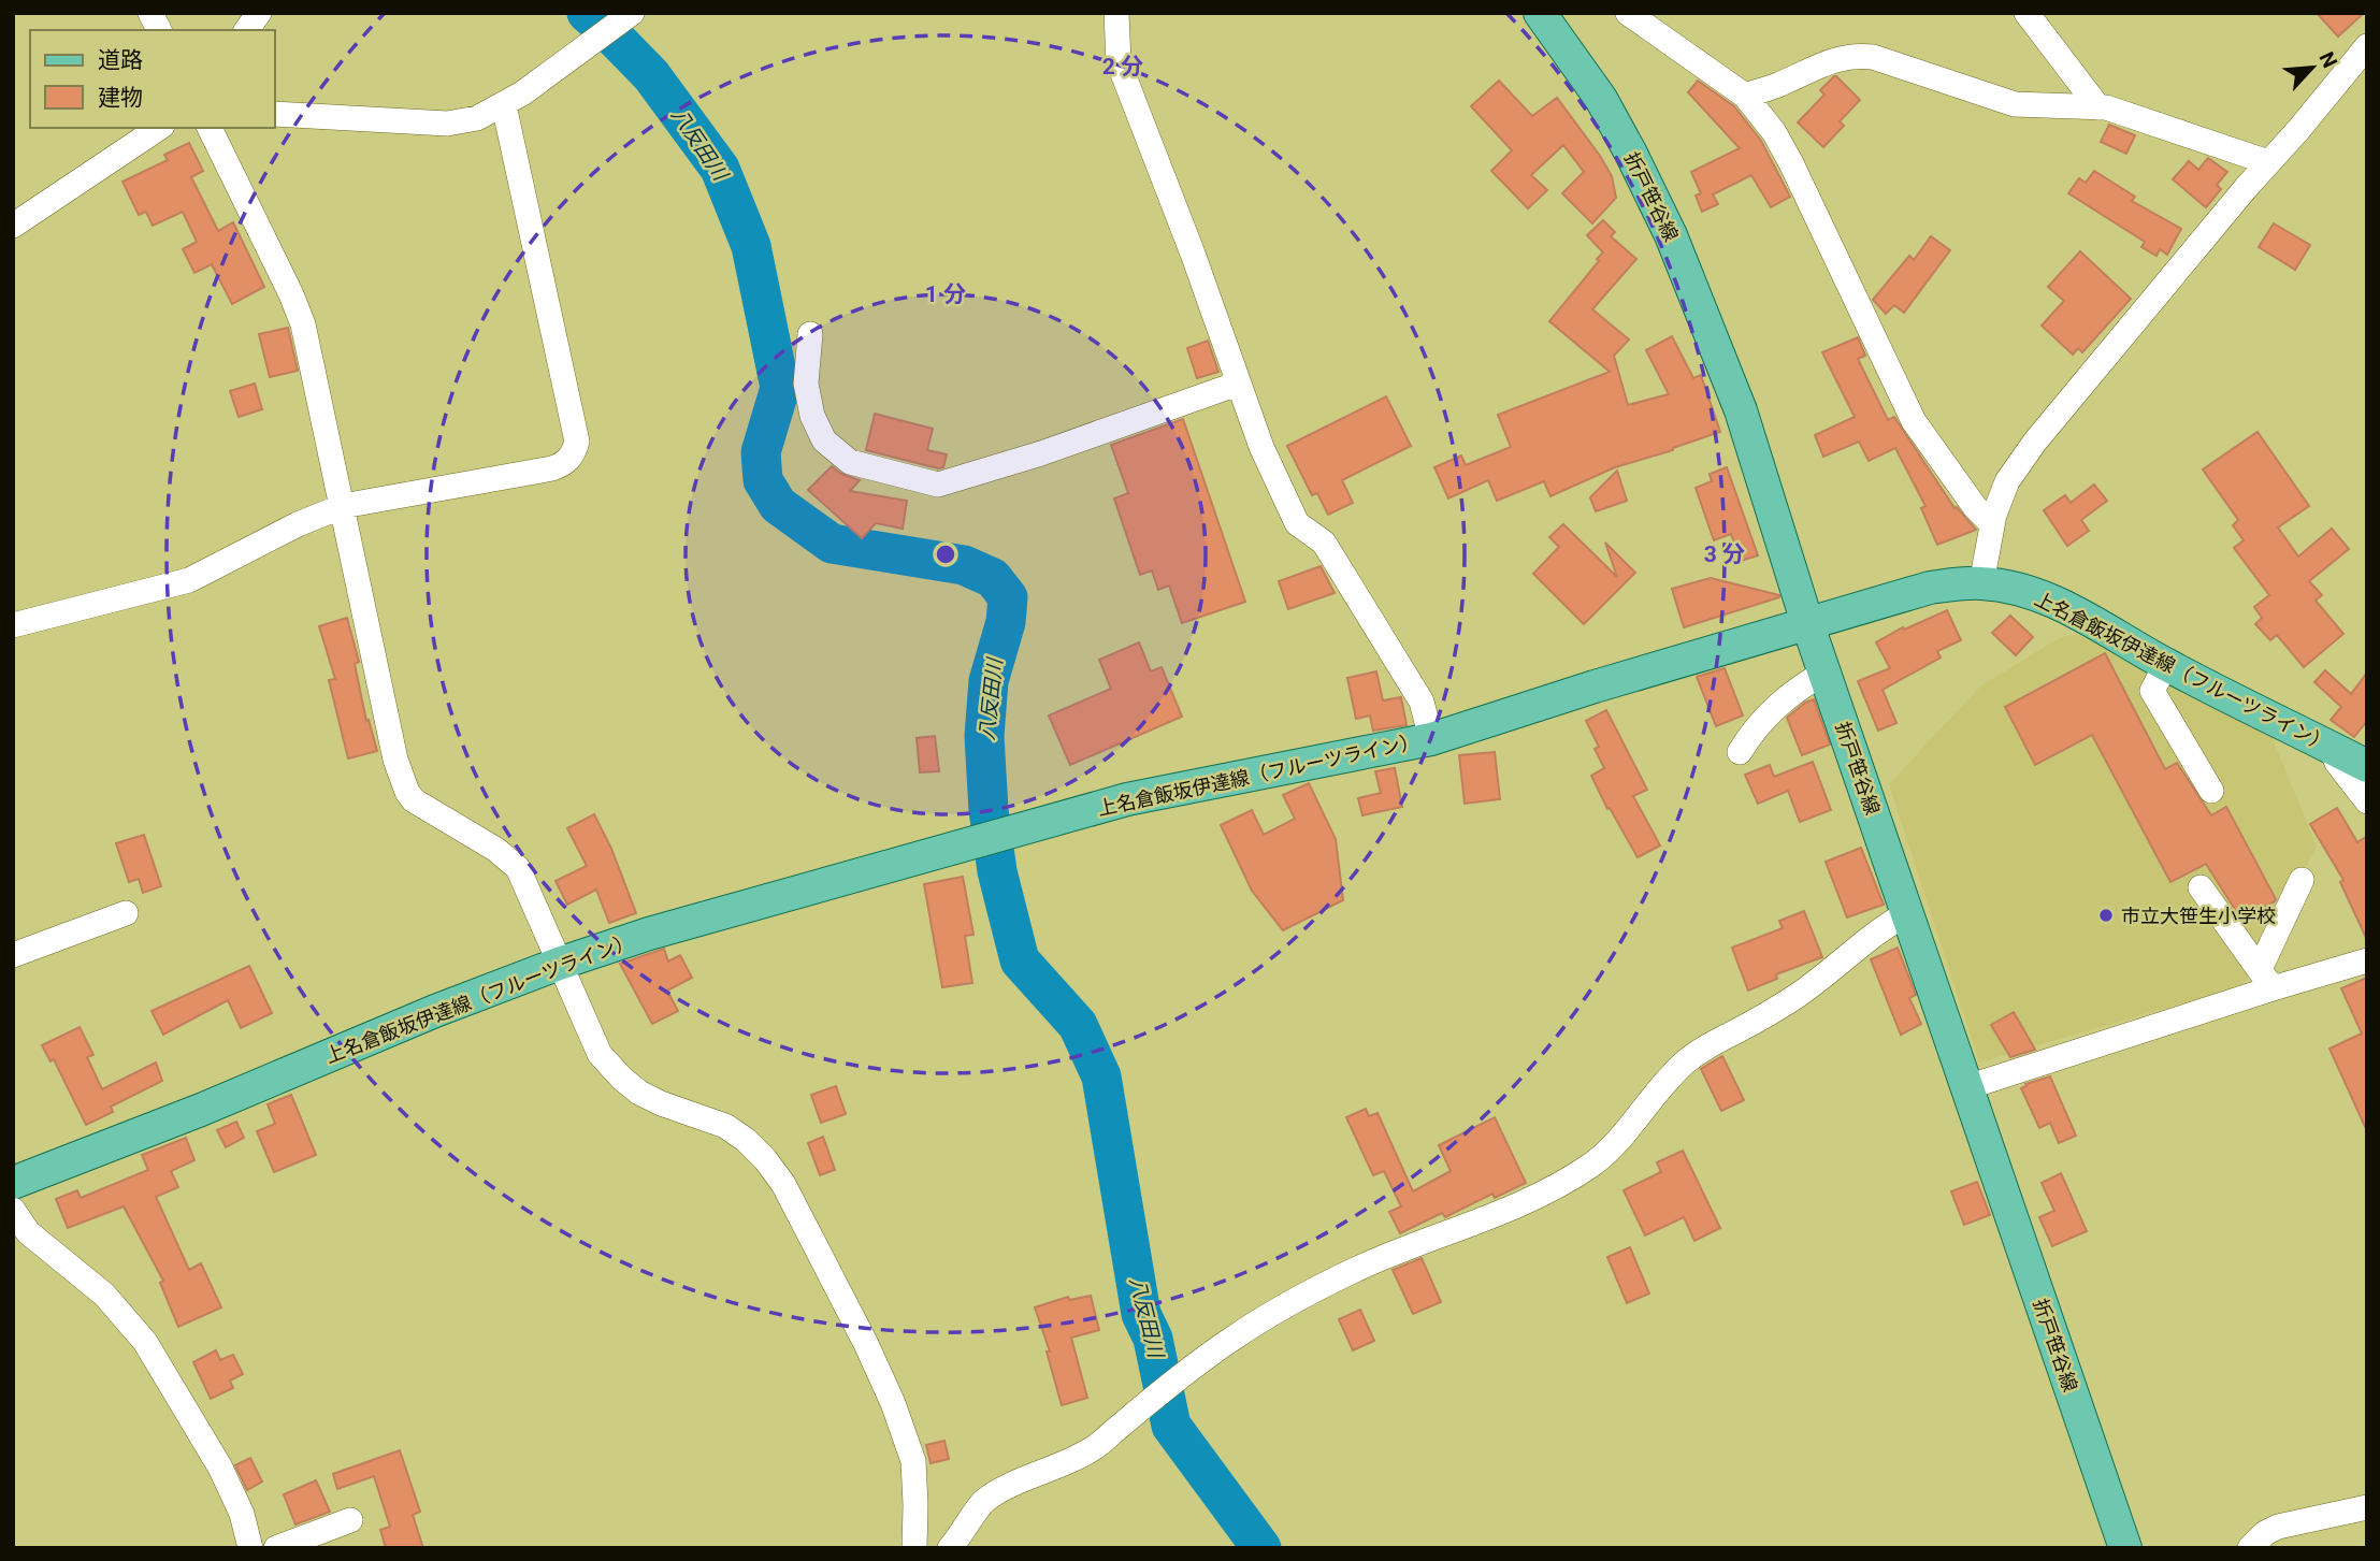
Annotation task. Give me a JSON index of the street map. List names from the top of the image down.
{
  "streets": {
    "main road": ["折戸笹谷線", "上名倉飯坂伊達線（フルーツライン）"]
  },
  "crossings": [
    ["折戸笹谷線", "上名倉飯坂伊達線（フルーツライン）"]
  ],
  "water": ["八反田川"],
  "places": ["市立大笹生小学校"],
  "legend": ["道路", "建物"],
  "north": "top right",
  "rings": ["2 分", "1 分", "3 分"]
}
